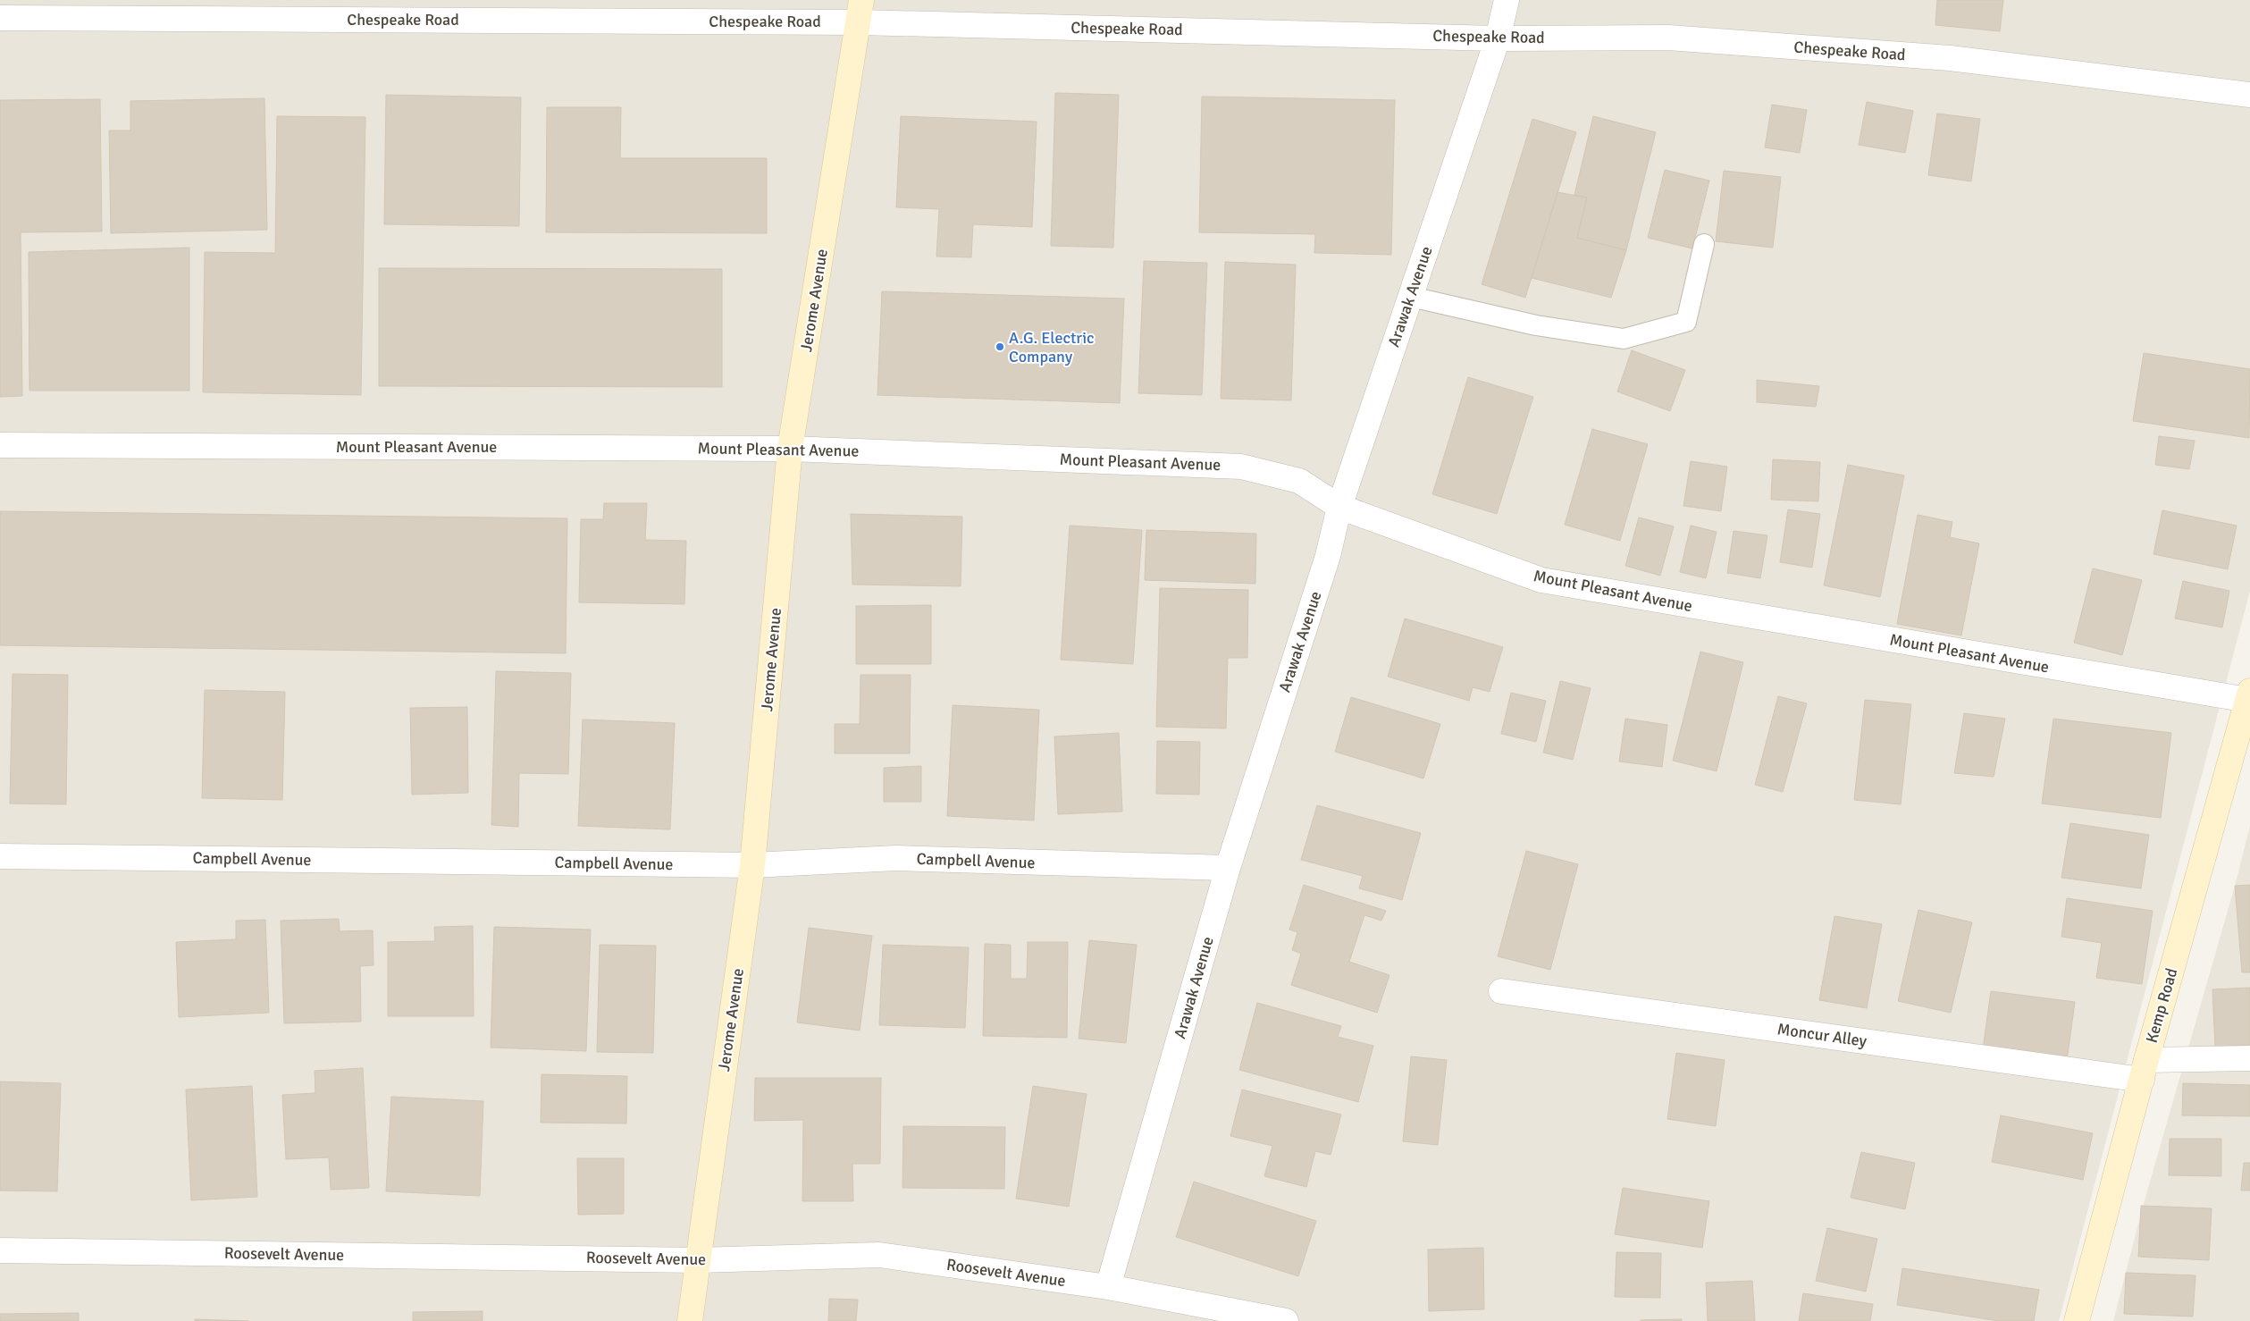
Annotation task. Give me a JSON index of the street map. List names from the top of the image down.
{
  "streets": {
    "street": [
      "Chespeake Road",
      "Arawak Avenue",
      "Jerome Avenue",
      "Mount Pleasant Avenue",
      "Campbell Avenue",
      "Kemp Road",
      "Moncur Alley",
      "Roosevelt Avenue"
    ]
  },
  "crossings": [
    ["Chespeake Road", "Arawak Avenue"],
    ["Chespeake Road", "Jerome Avenue"],
    ["Arawak Avenue", "Mount Pleasant Avenue"],
    ["Arawak Avenue", "Campbell Avenue"],
    ["Arawak Avenue", "Roosevelt Avenue"],
    ["Jerome Avenue", "Mount Pleasant Avenue"],
    ["Jerome Avenue", "Campbell Avenue"],
    ["Jerome Avenue", "Roosevelt Avenue"],
    ["Mount Pleasant Avenue", "Kemp Road"],
    ["Kemp Road", "Moncur Alley"]
  ],
  "places": ["A.G. Electric Company"]
}
